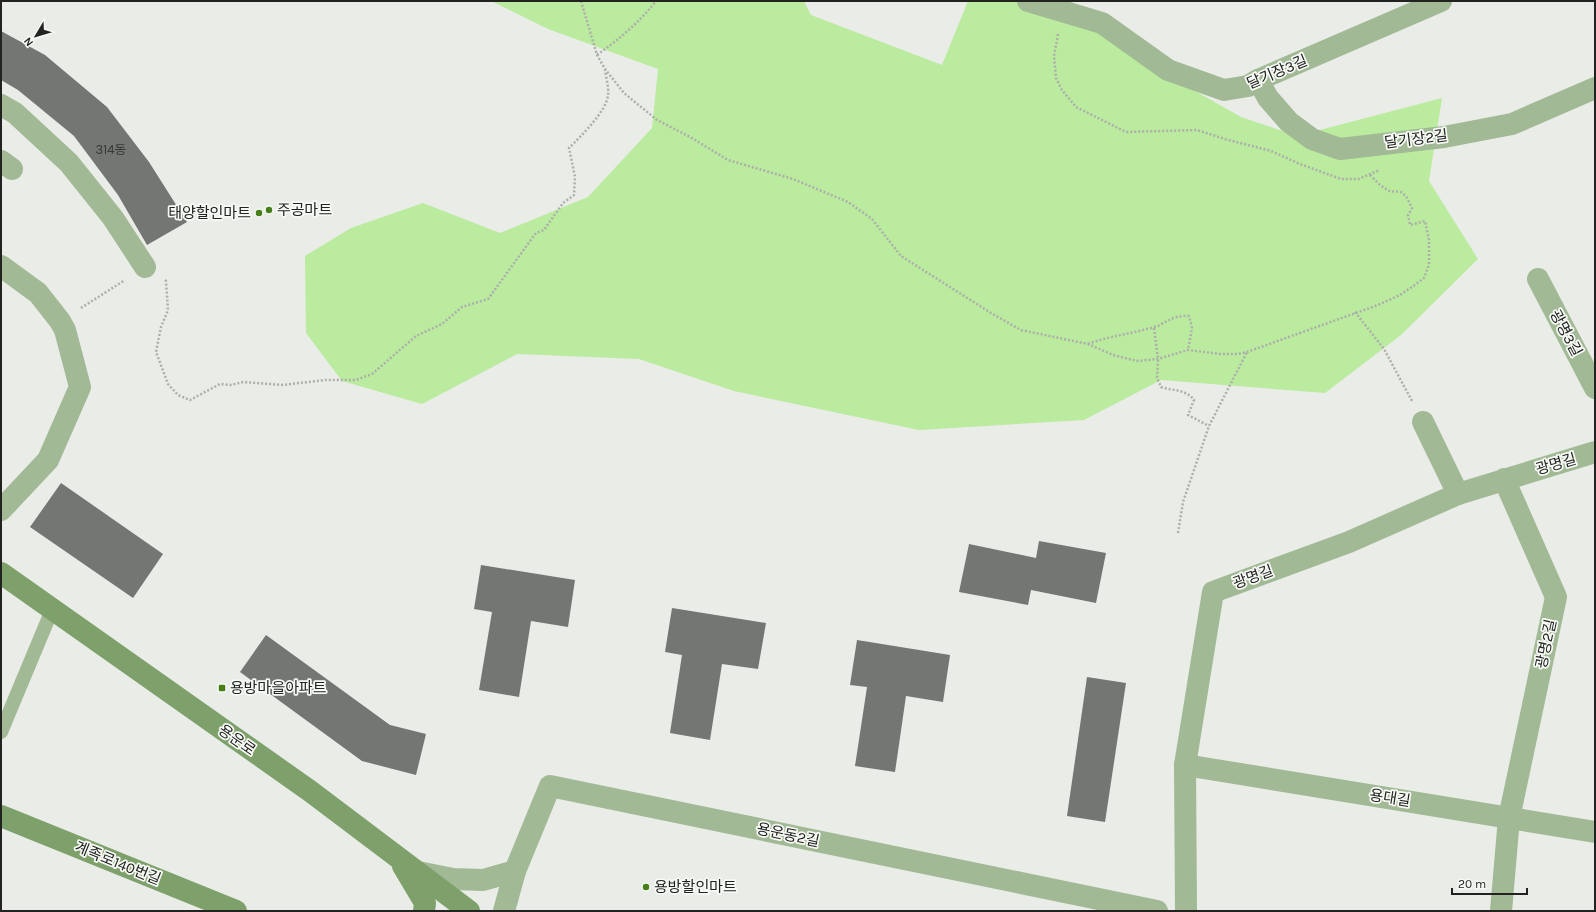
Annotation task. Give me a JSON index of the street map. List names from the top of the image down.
{
  "streets": {
    "main road": ["용운로", "계족로140번길"],
    "street": [
      "달기장3길",
      "달기장2길",
      "광명3길",
      "광명길",
      "광명2길",
      "용대길",
      "용운동2길"
    ]
  },
  "crossings": [
    ["달기장3길", "달기장2길"],
    ["광명길", "광명2길"],
    ["광명길", "용대길"],
    ["광명2길", "용대길"]
  ],
  "places": {
    "other": ["주공마트", "태양할인마트", "용방할인마트"],
    "transit": ["용방마을아파트"]
  },
  "house_numbers": ["314동"],
  "scale_bar": "20 m",
  "north": "bottom left"
}
